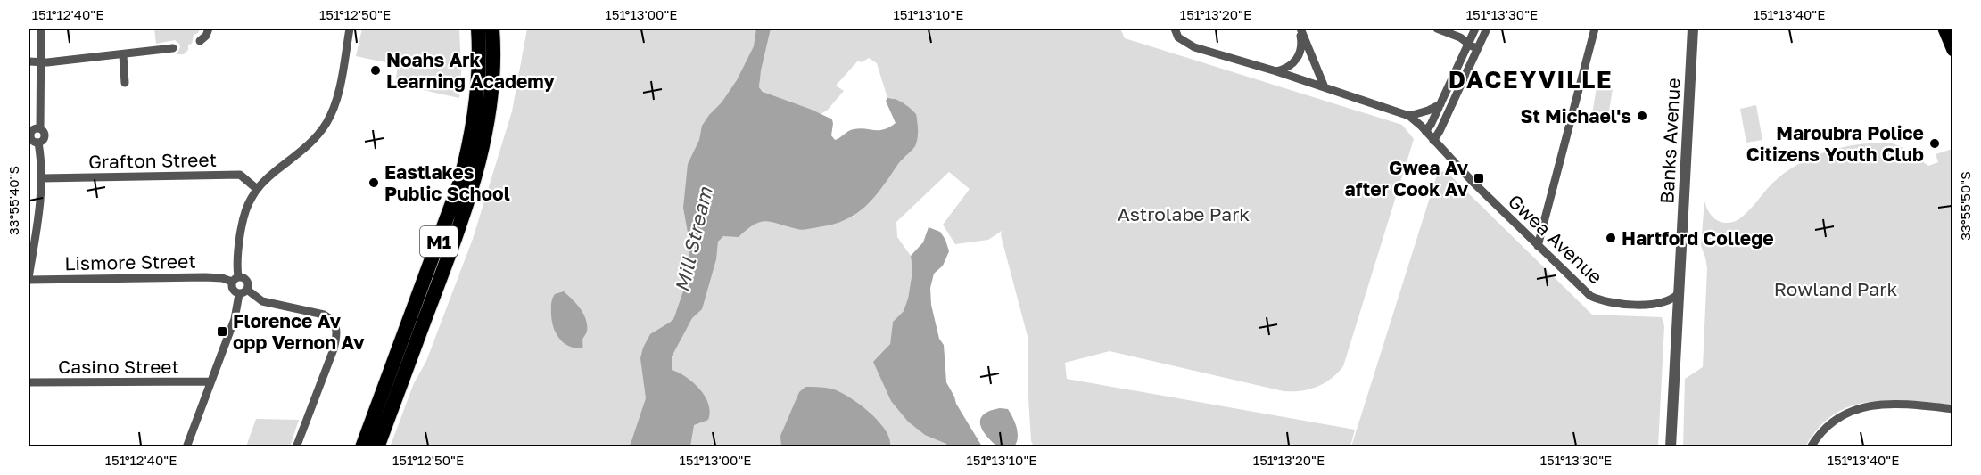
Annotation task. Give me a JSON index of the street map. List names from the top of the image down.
{
  "streets": {
    "highway": ["M1"],
    "street": [
      "Banks Avenue",
      "Grafton Street",
      "Gwea Avenue",
      "Lismore Street",
      "Casino Street"
    ]
  },
  "crossings": [
    ["Banks Avenue", "Gwea Avenue"]
  ],
  "districts": ["DACEYVILLE"],
  "water": ["Mill Stream"],
  "parks": ["Astrolabe Park", "Rowland Park"],
  "places": {
    "other": [
      "Noahs Ark Learning Academy",
      "St Michael's",
      "Maroubra Police Citizens Youth Club",
      "Eastlakes Public School",
      "Hartford College"
    ],
    "transit": ["Gwea Av after Cook Av", "Florence Av opp Vernon Av"]
  },
  "coordinates": [
    "151°12'40\"E",
    "151°12'50\"E",
    "151°13'00\"E",
    "151°13'10\"E",
    "151°13'20\"E",
    "151°13'30\"E",
    "151°13'40\"E",
    "33°55'40\"S",
    "33°55'50\"S"
  ]
}
